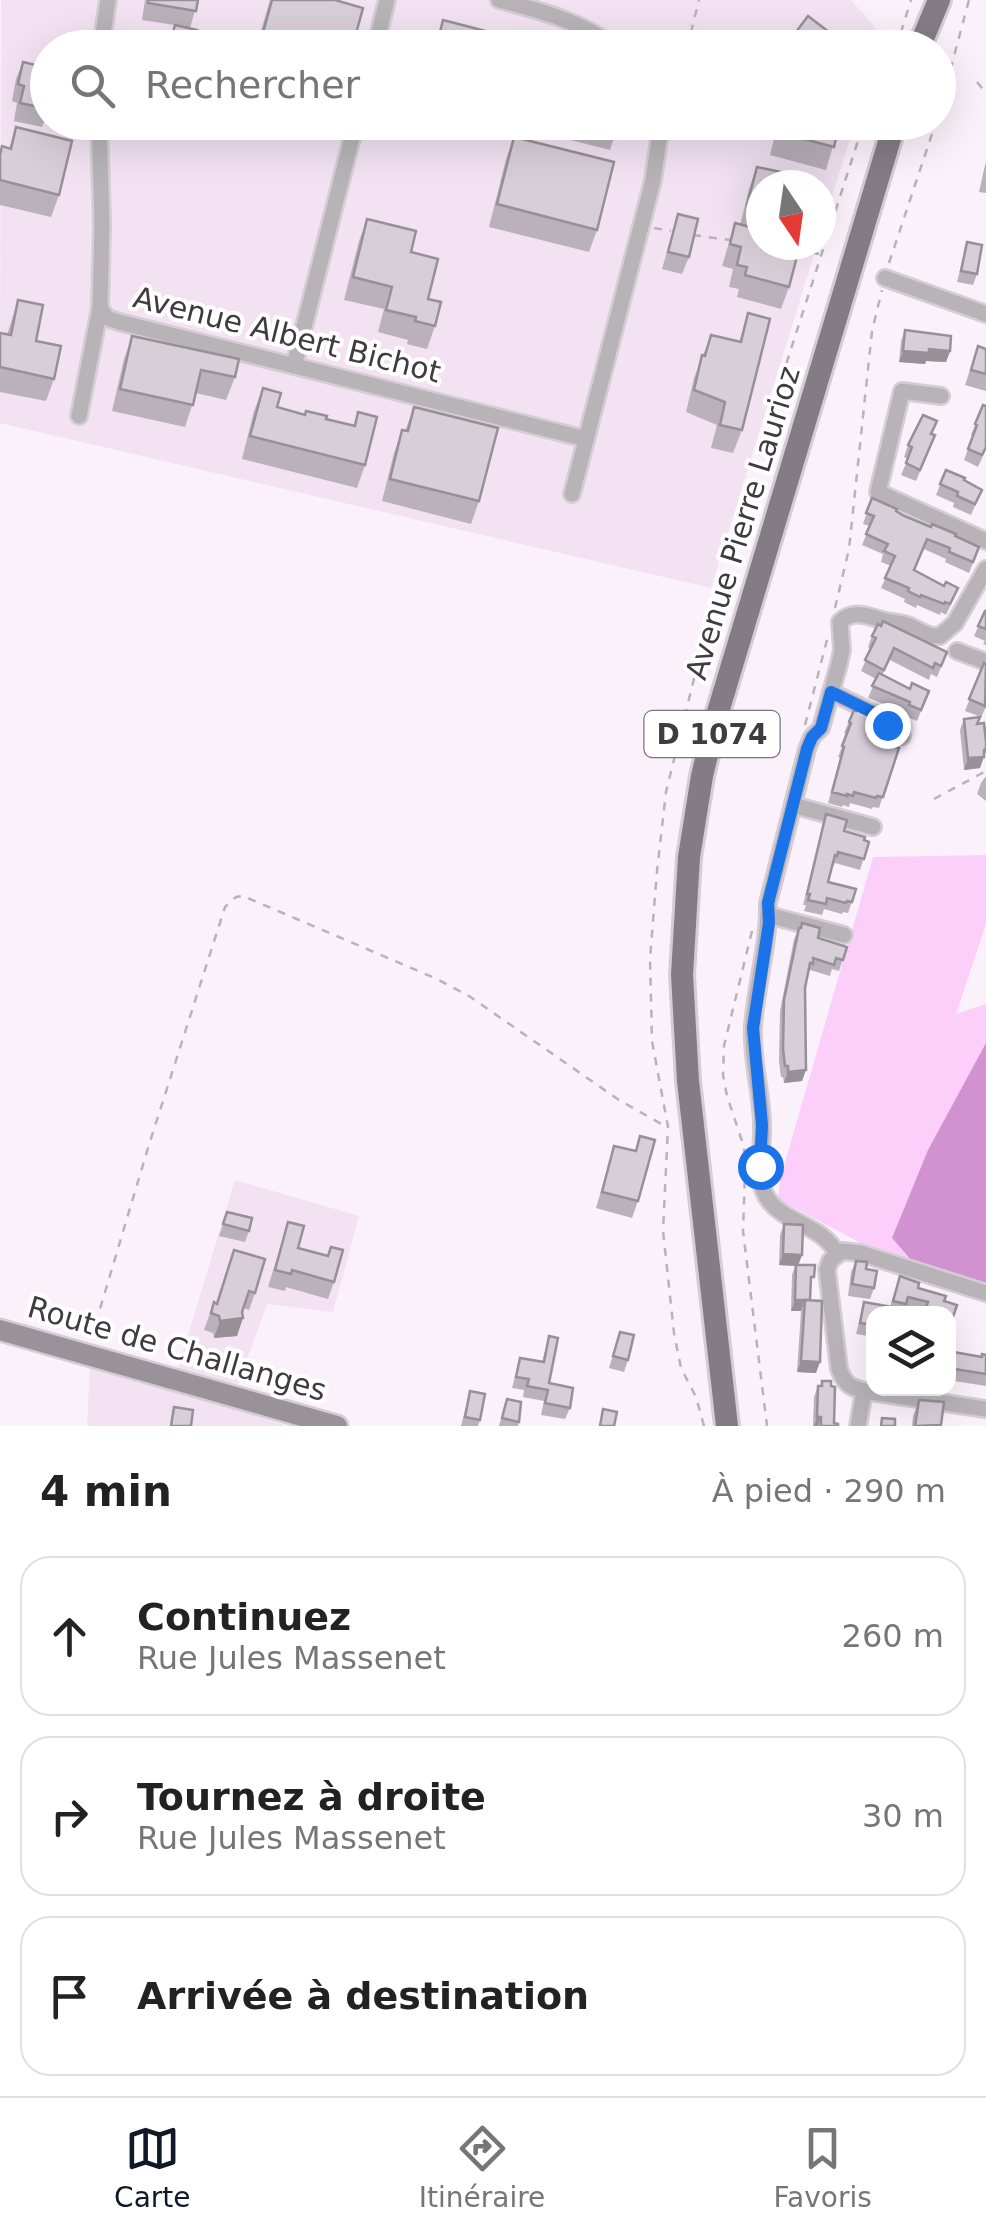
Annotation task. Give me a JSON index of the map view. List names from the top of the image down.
{
  "streets": {
    "main road": ["Avenue Pierre Laurioz", "D 1074"],
    "street": ["Avenue Albert Bichot", "Route de Challanges"]
  },
  "north": "bottom",
  "page": {
    "search": "Rechercher",
    "heading": ["4 min", "À pied · 290 m"],
    "list": [
      ["Continuez", "Rue Jules Massenet", "260 m"],
      ["Tournez à droite", "Rue Jules Massenet", "30 m"],
      "Arrivée à destination"
    ],
    "nav": ["Carte", "Itinéraire", "Favoris"]
  }
}
